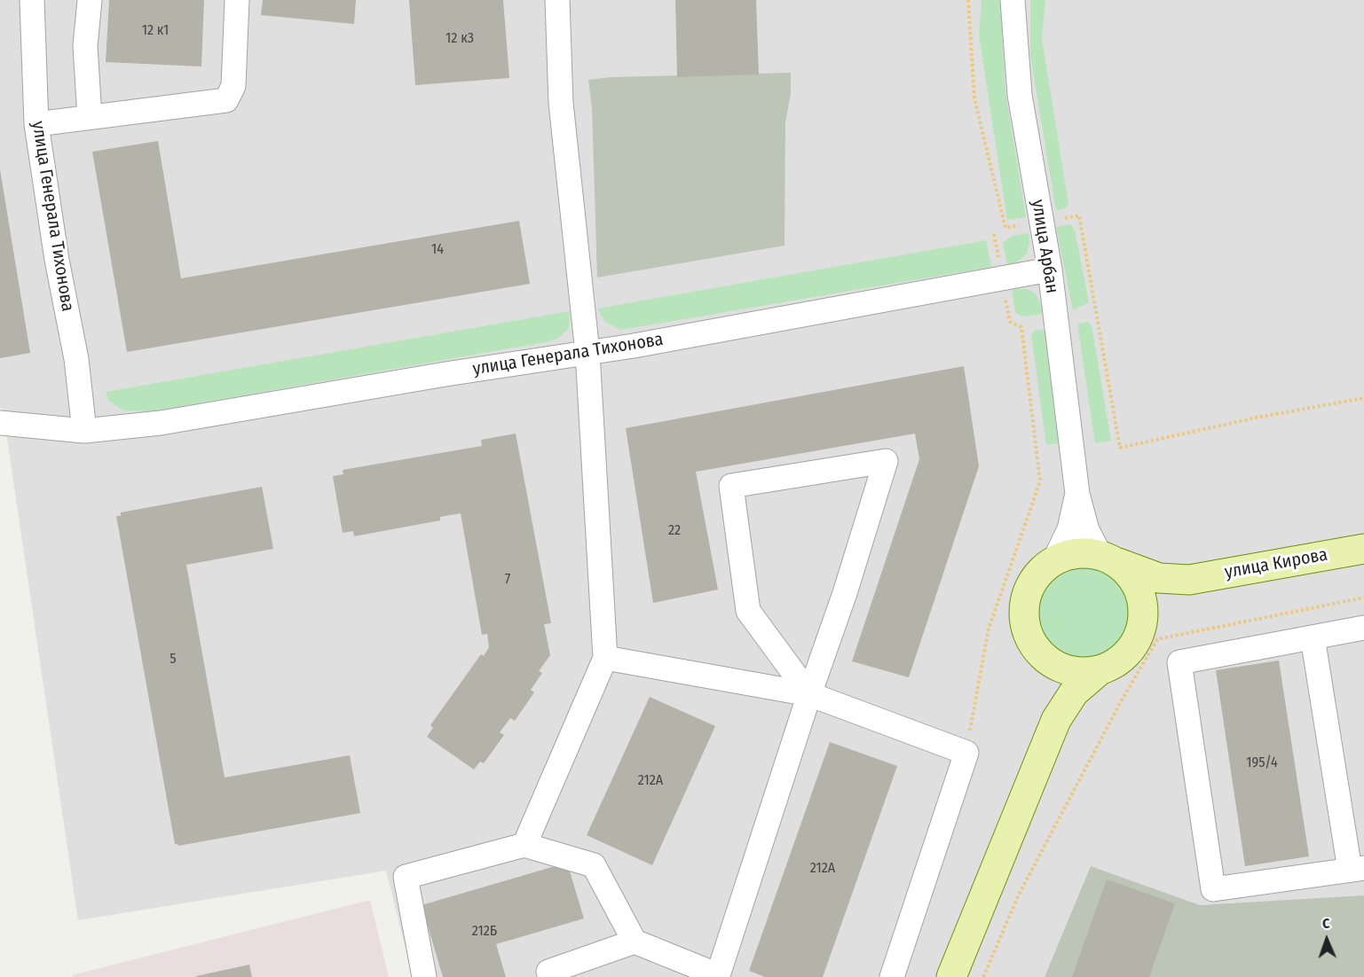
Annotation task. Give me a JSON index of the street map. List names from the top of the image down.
{
  "streets": {
    "main road": ["улица Кирова"],
    "street": ["улица Генерала Тихонова", "улица Арбан"]
  },
  "crossings": [
    ["улица Генерала Тихонова", "улица Арбан"]
  ],
  "house_numbers": [
    "12 к1",
    "12 к3",
    "14",
    "22",
    "7",
    "5",
    "195/4",
    "212А",
    "212А",
    "212Б"
  ],
  "north": "top"
}
